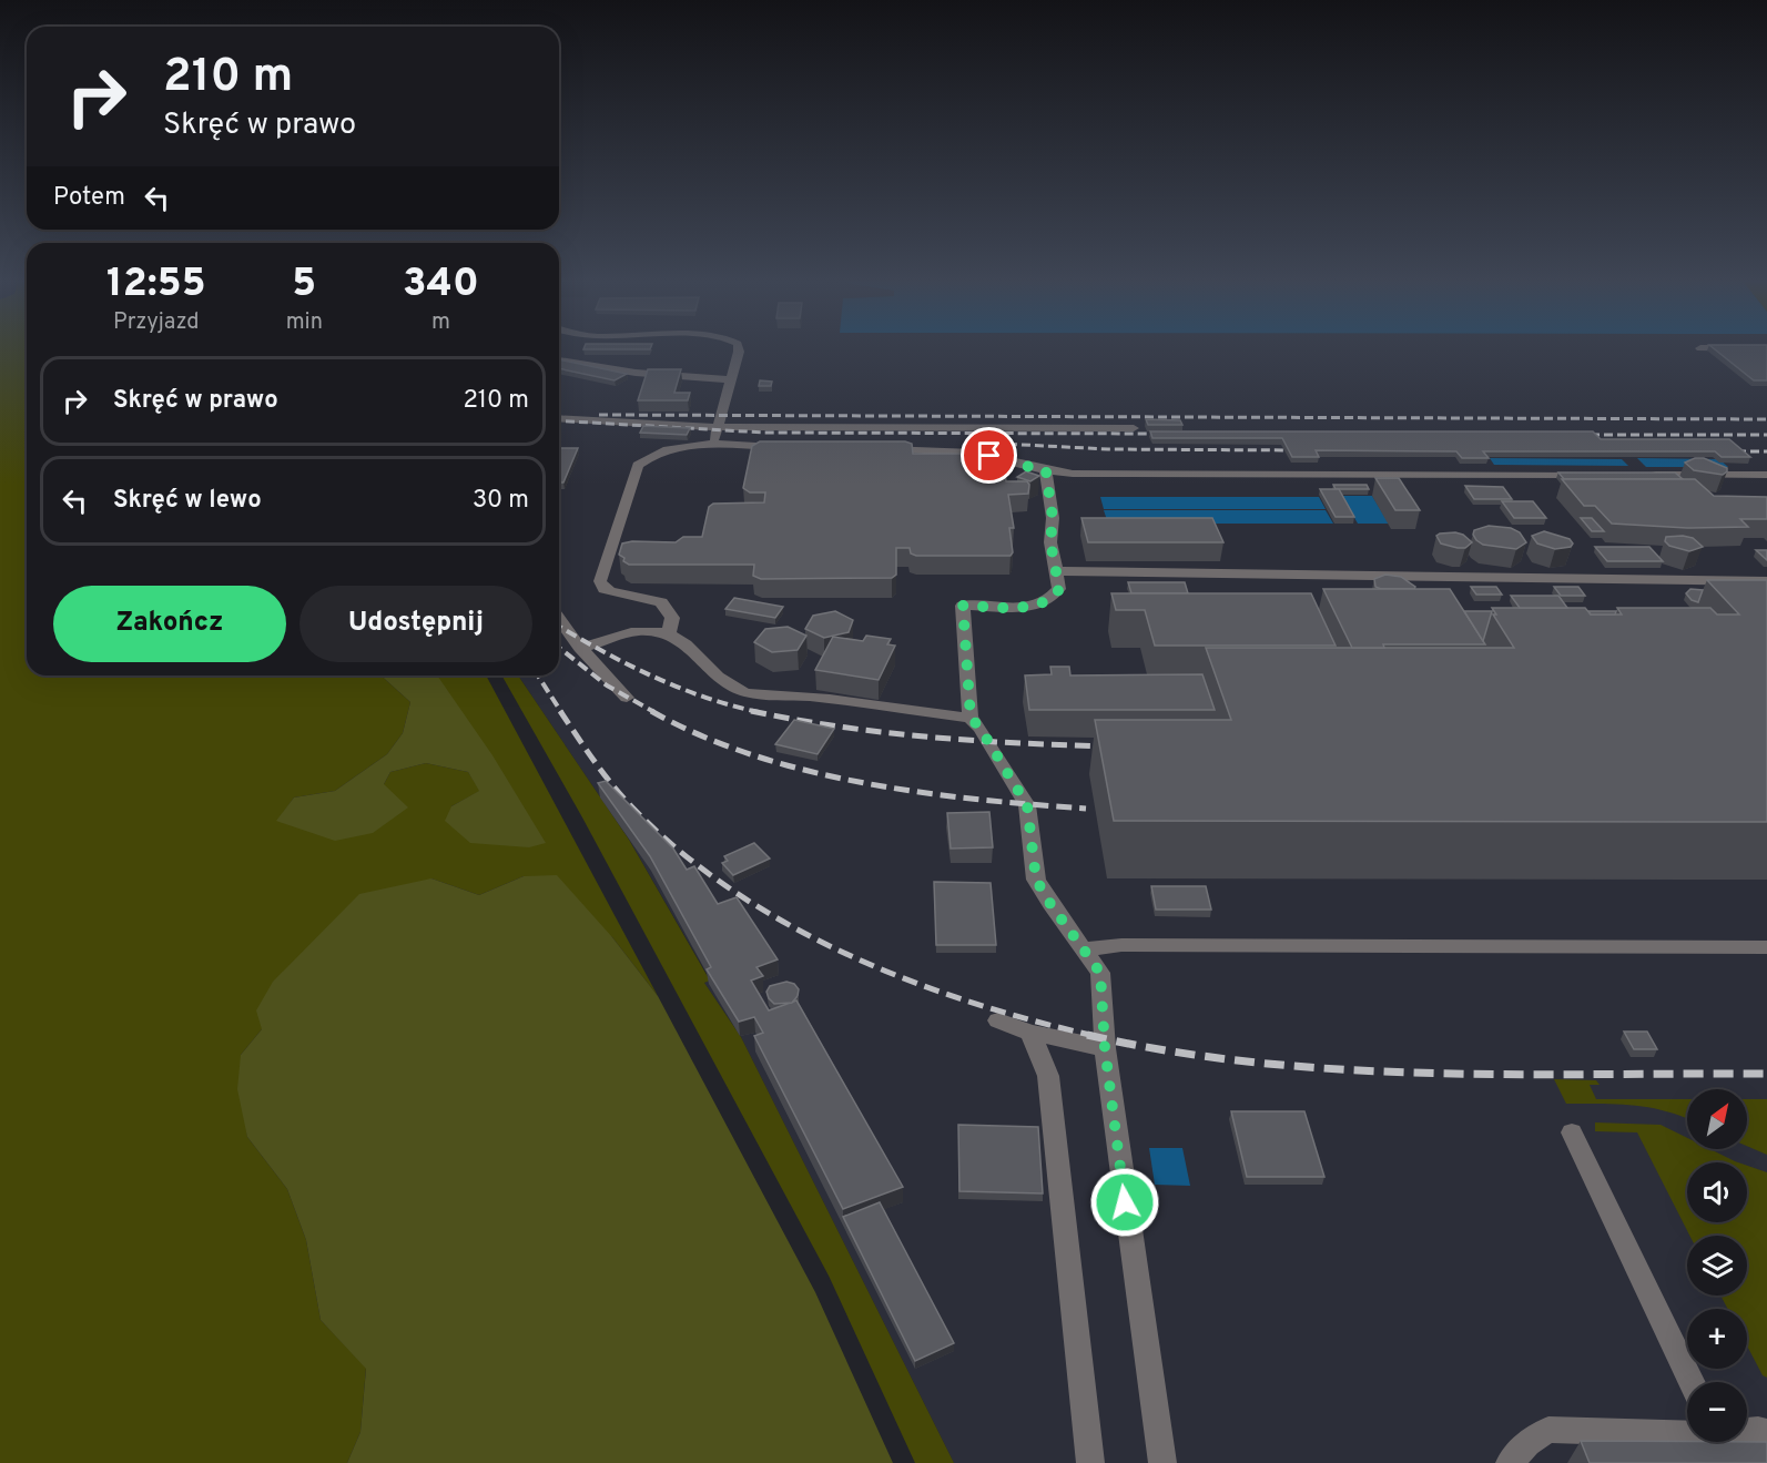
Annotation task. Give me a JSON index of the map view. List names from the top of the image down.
{
  "north": "top right",
  "page": {
    "turn": ["210 m", "Skręć w prawo"],
    "then": "Potem",
    "eta": [
      "12:55",
      "Przyjazd",
      "5",
      "min",
      "340",
      "m"
    ],
    "list": [
      {
        "name": "Skręć w prawo",
        "value": "210 m"
      },
      {
        "name": "Skręć w lewo",
        "value": "30 m"
      }
    ],
    "buttons": ["Zakończ", "Udostępnij"],
    "map_buttons": ["+", "−"]
  }
}
